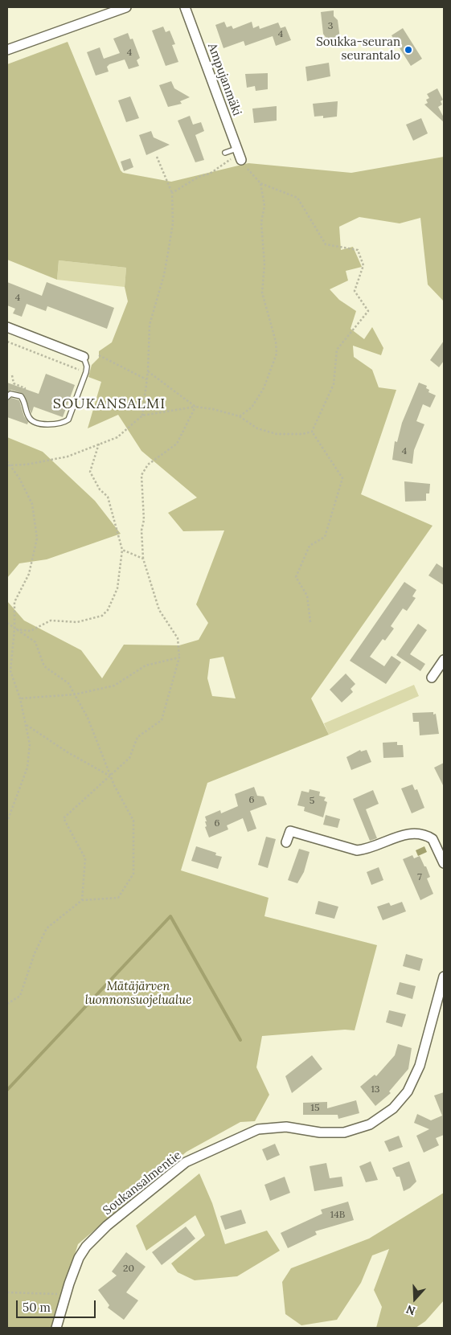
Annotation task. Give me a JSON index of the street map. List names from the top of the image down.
{
  "streets": {
    "street": ["Ampujanmäki", "Soukansalmentie"]
  },
  "districts": ["SOUKANSALMI"],
  "parks": ["Mätäjärven luonnonsuojelualue"],
  "places": ["Soukka-seuran seurantalo"],
  "house_numbers": [
    "3",
    "4",
    "4",
    "4",
    "4",
    "6",
    "5",
    "6",
    "7",
    "13",
    "15",
    "14B",
    "20"
  ],
  "scale_bar": "50 m",
  "north": "bottom"
}
